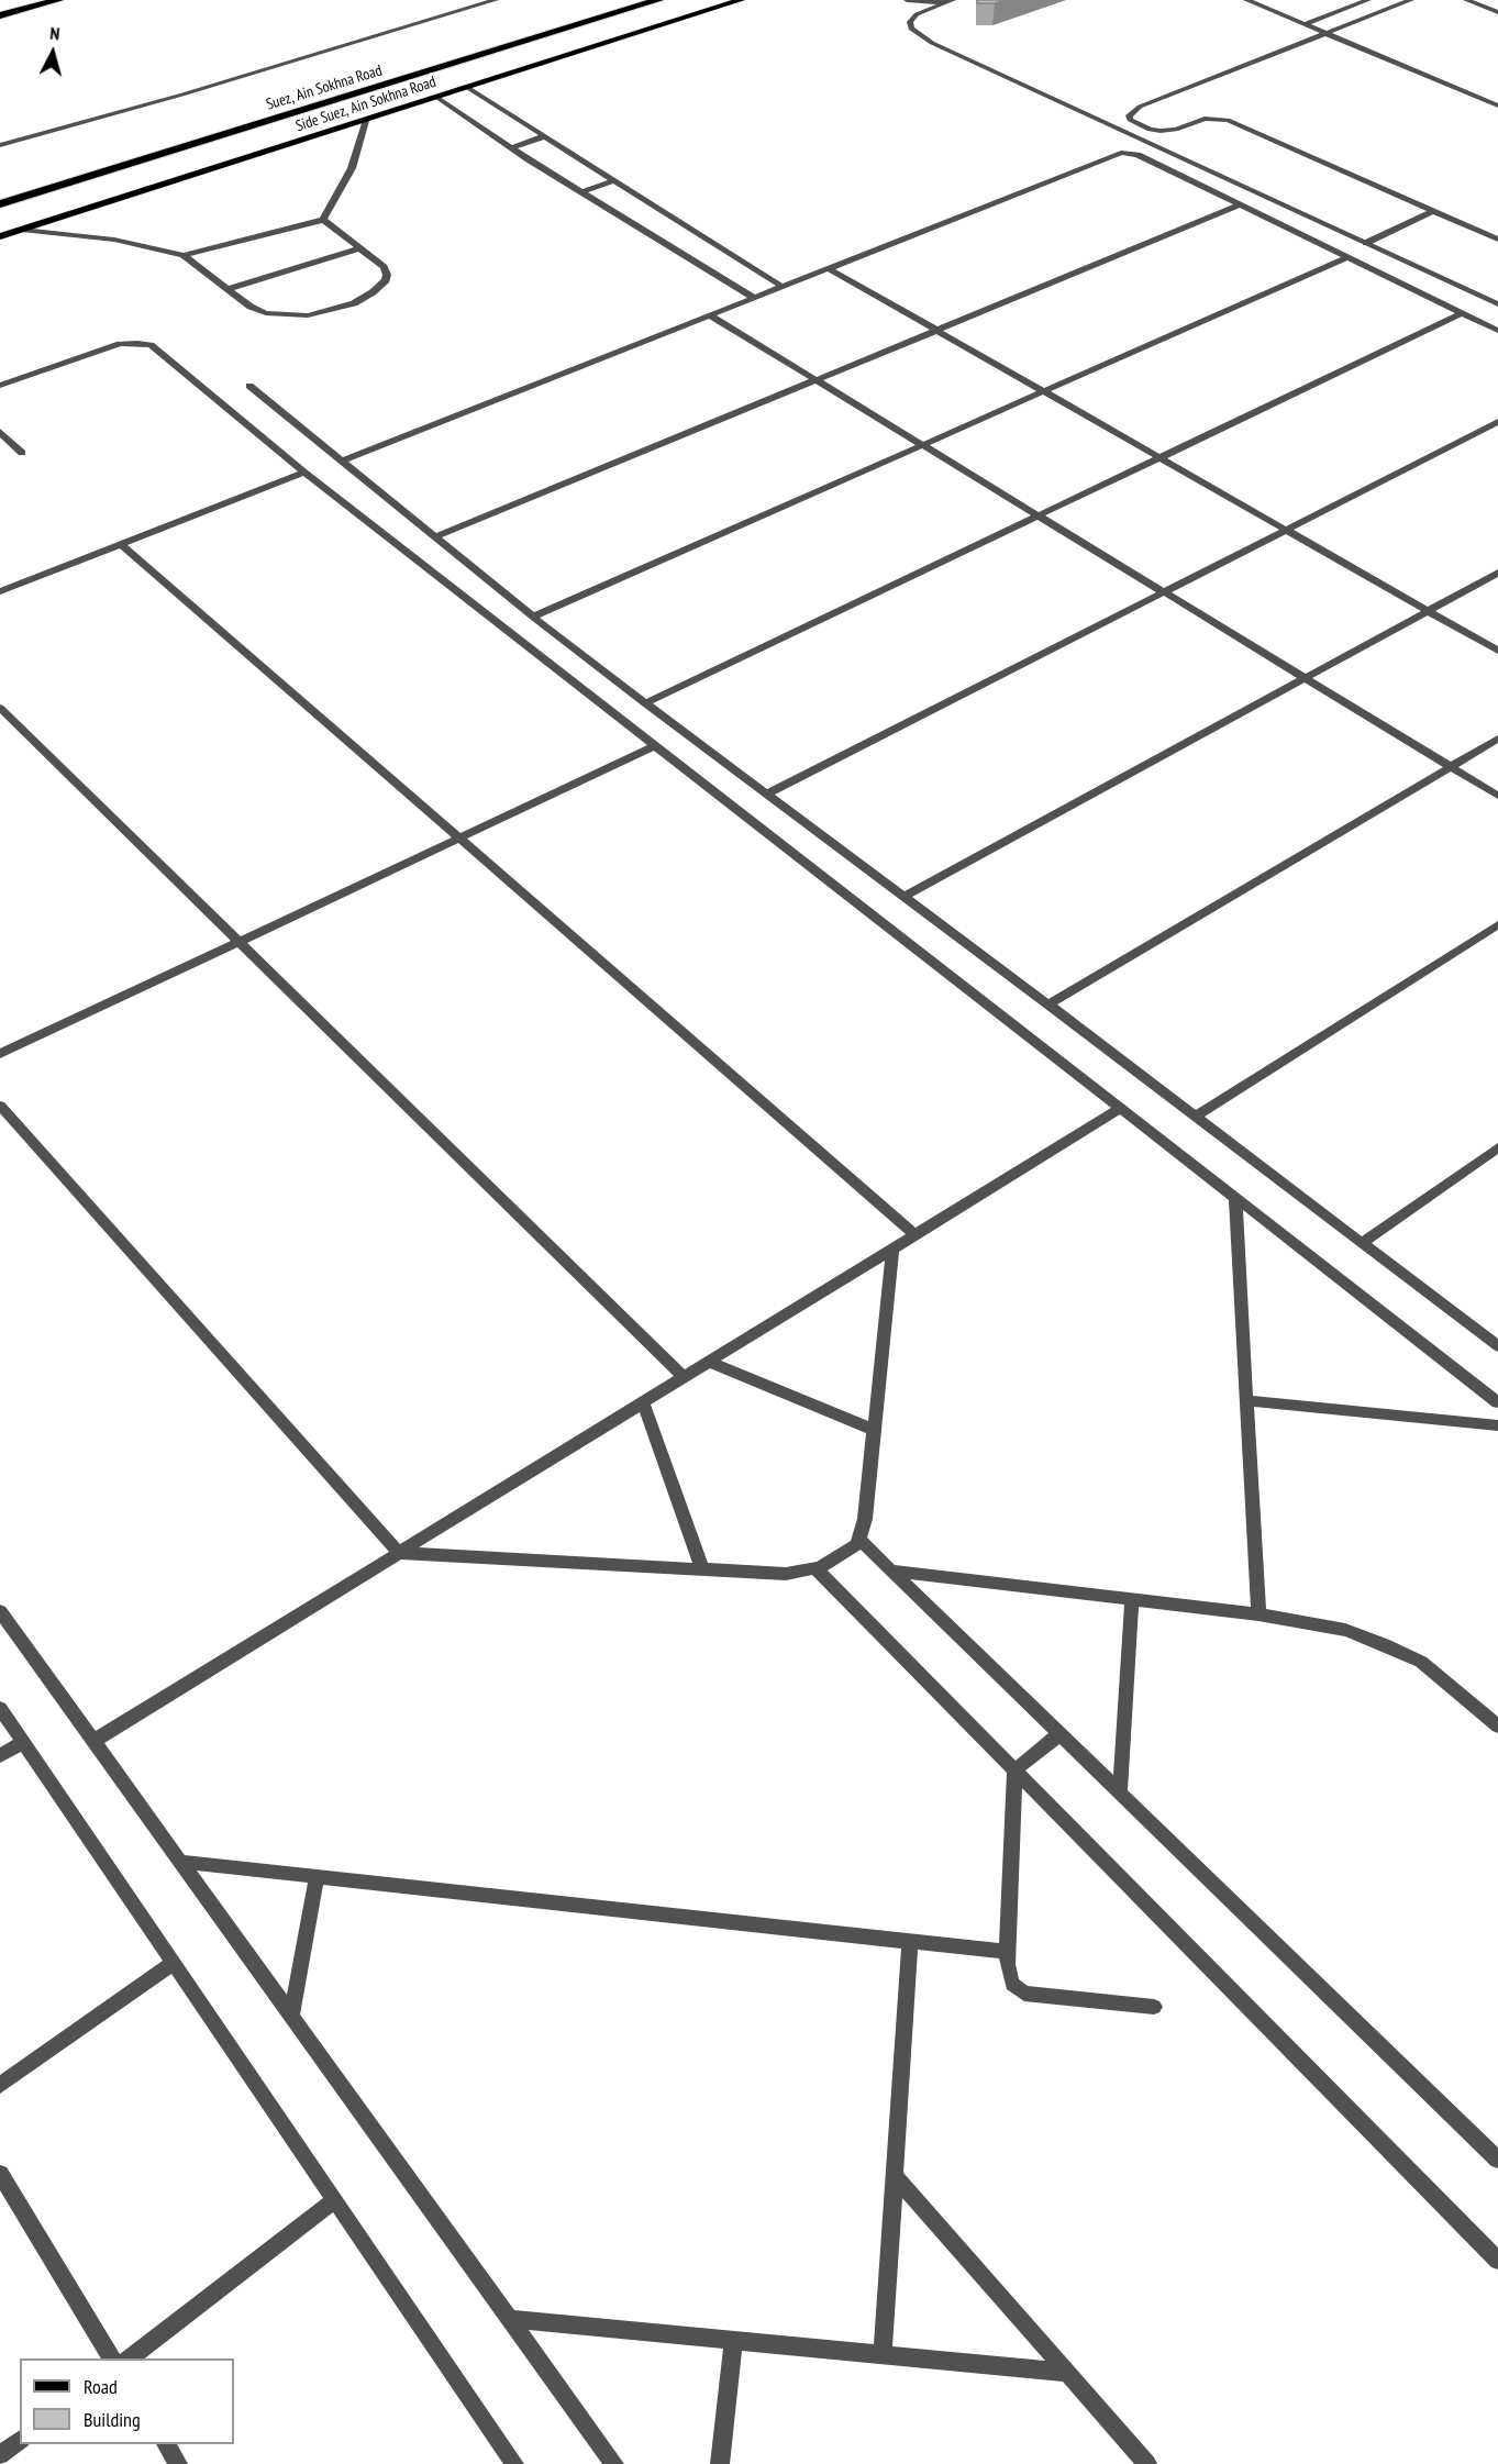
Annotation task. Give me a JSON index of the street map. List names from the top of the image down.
{
  "streets": {
    "highway": ["Suez, Ain Sokhna Road"],
    "main road": ["Side Suez, Ain Sokhna Road"]
  },
  "legend": ["Road", "Building"],
  "north": "top"
}
